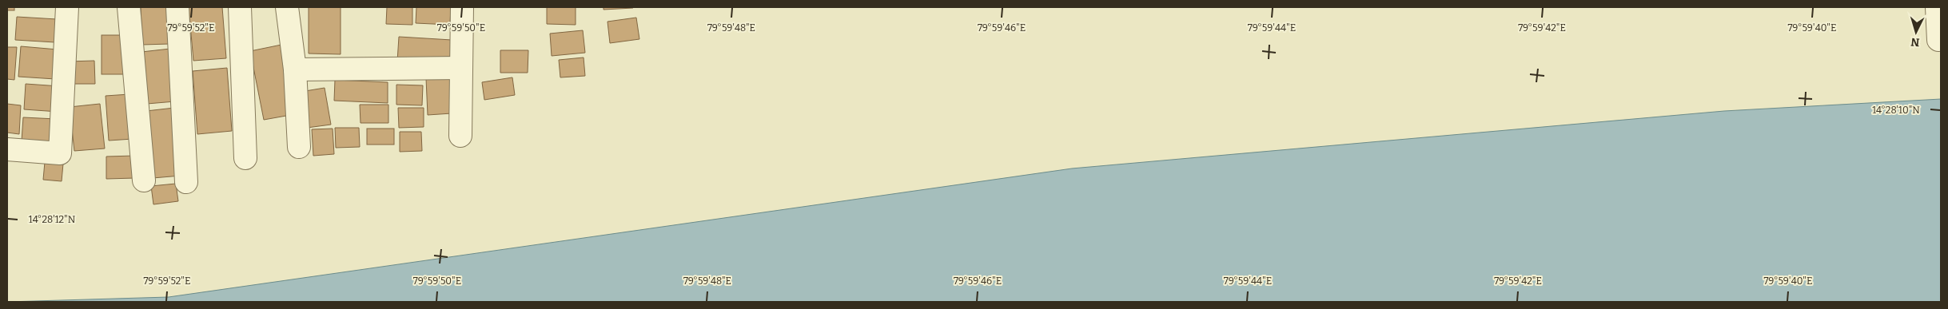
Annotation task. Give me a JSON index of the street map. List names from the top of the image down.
{
  "north": "bottom",
  "coordinates": [
    "79°59'52\"E",
    "79°59'50\"E",
    "79°59'48\"E",
    "79°59'46\"E",
    "79°59'44\"E",
    "79°59'42\"E",
    "79°59'40\"E",
    "14°28'10\"N",
    "14°28'12\"N"
  ]
}
